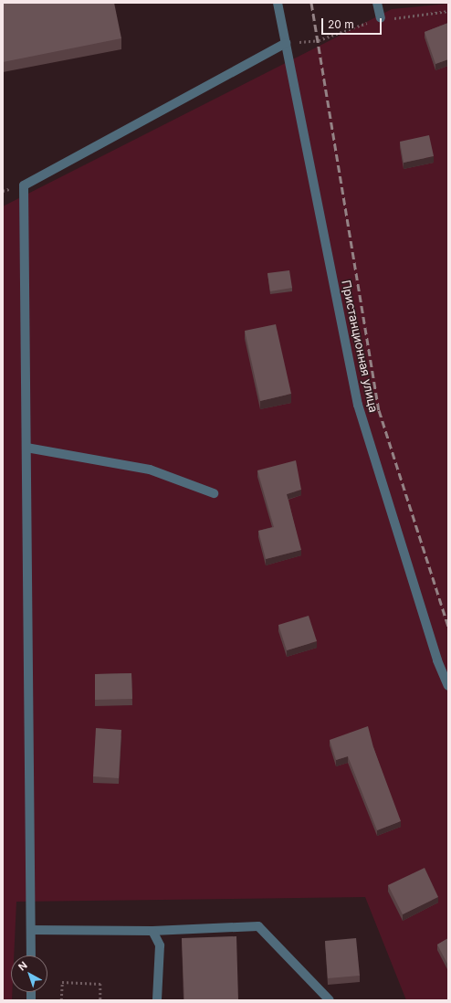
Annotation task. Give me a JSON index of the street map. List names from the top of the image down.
{
  "streets": {
    "street": ["Пристанционная улица"]
  },
  "scale_bar": "20 m",
  "north": "top left"
}
